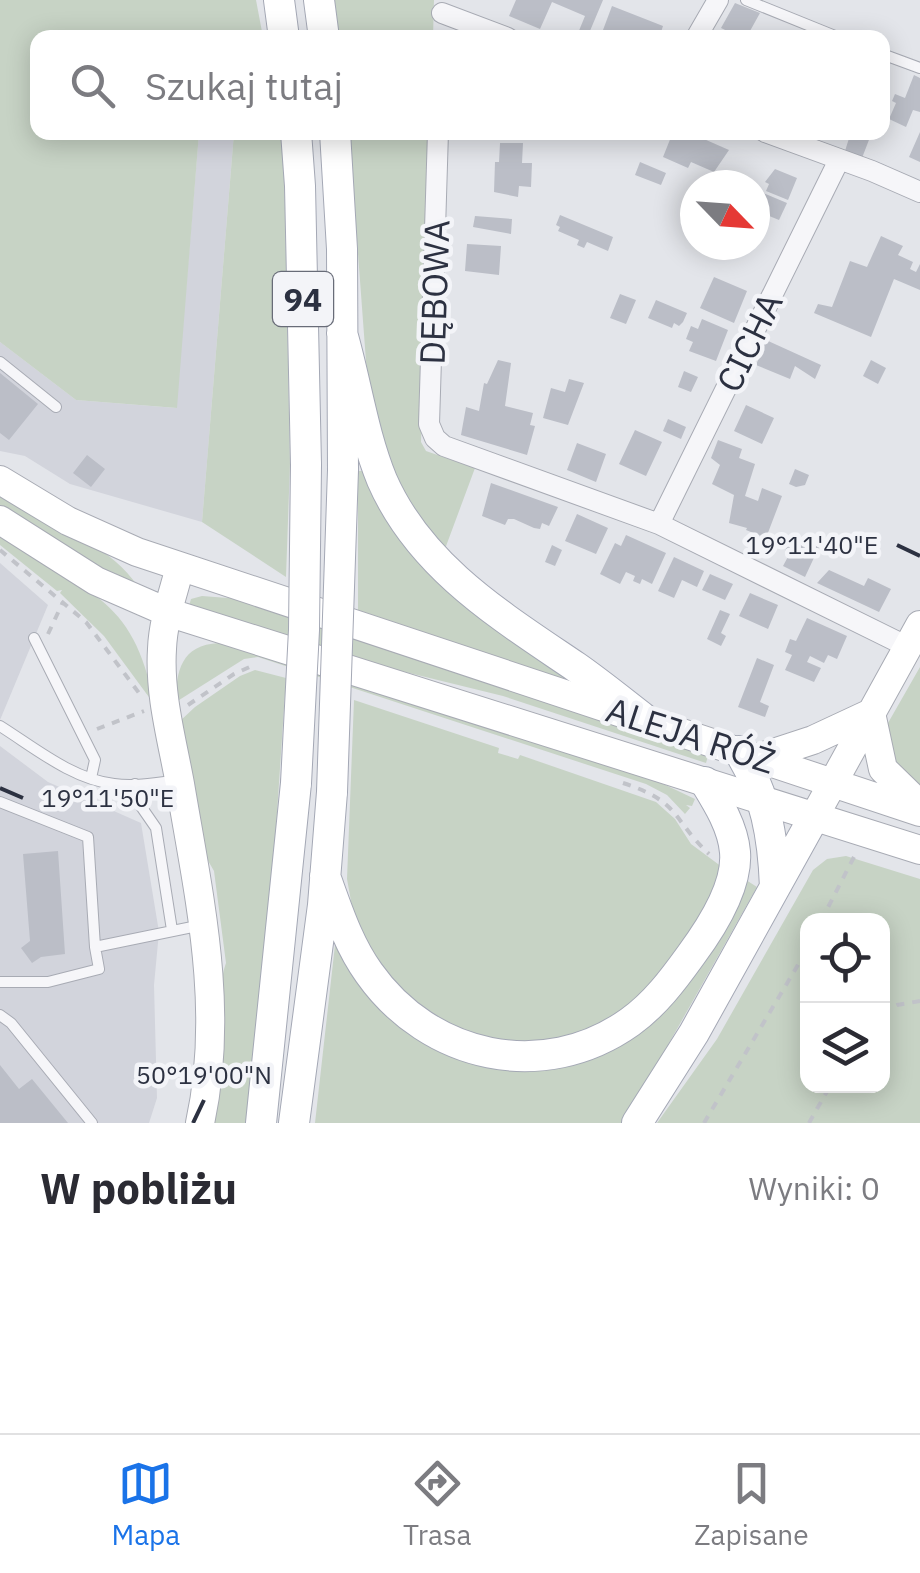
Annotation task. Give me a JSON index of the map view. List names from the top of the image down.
{
  "streets": {
    "main road": ["94", "ALEJA RÓŻ"],
    "street": ["DĘBOWA", "CICHA"]
  },
  "crossings": [
    ["DĘBOWA", "CICHA"]
  ],
  "north": "bottom right",
  "page": {
    "search": "Szukaj tutaj",
    "heading": ["W pobliżu", "Wyniki: 0"],
    "nav": ["Mapa", "Trasa", "Zapisane"]
  },
  "coordinates": ["19°11'40\"E", "19°11'50\"E", "50°19'00\"N"]
}
